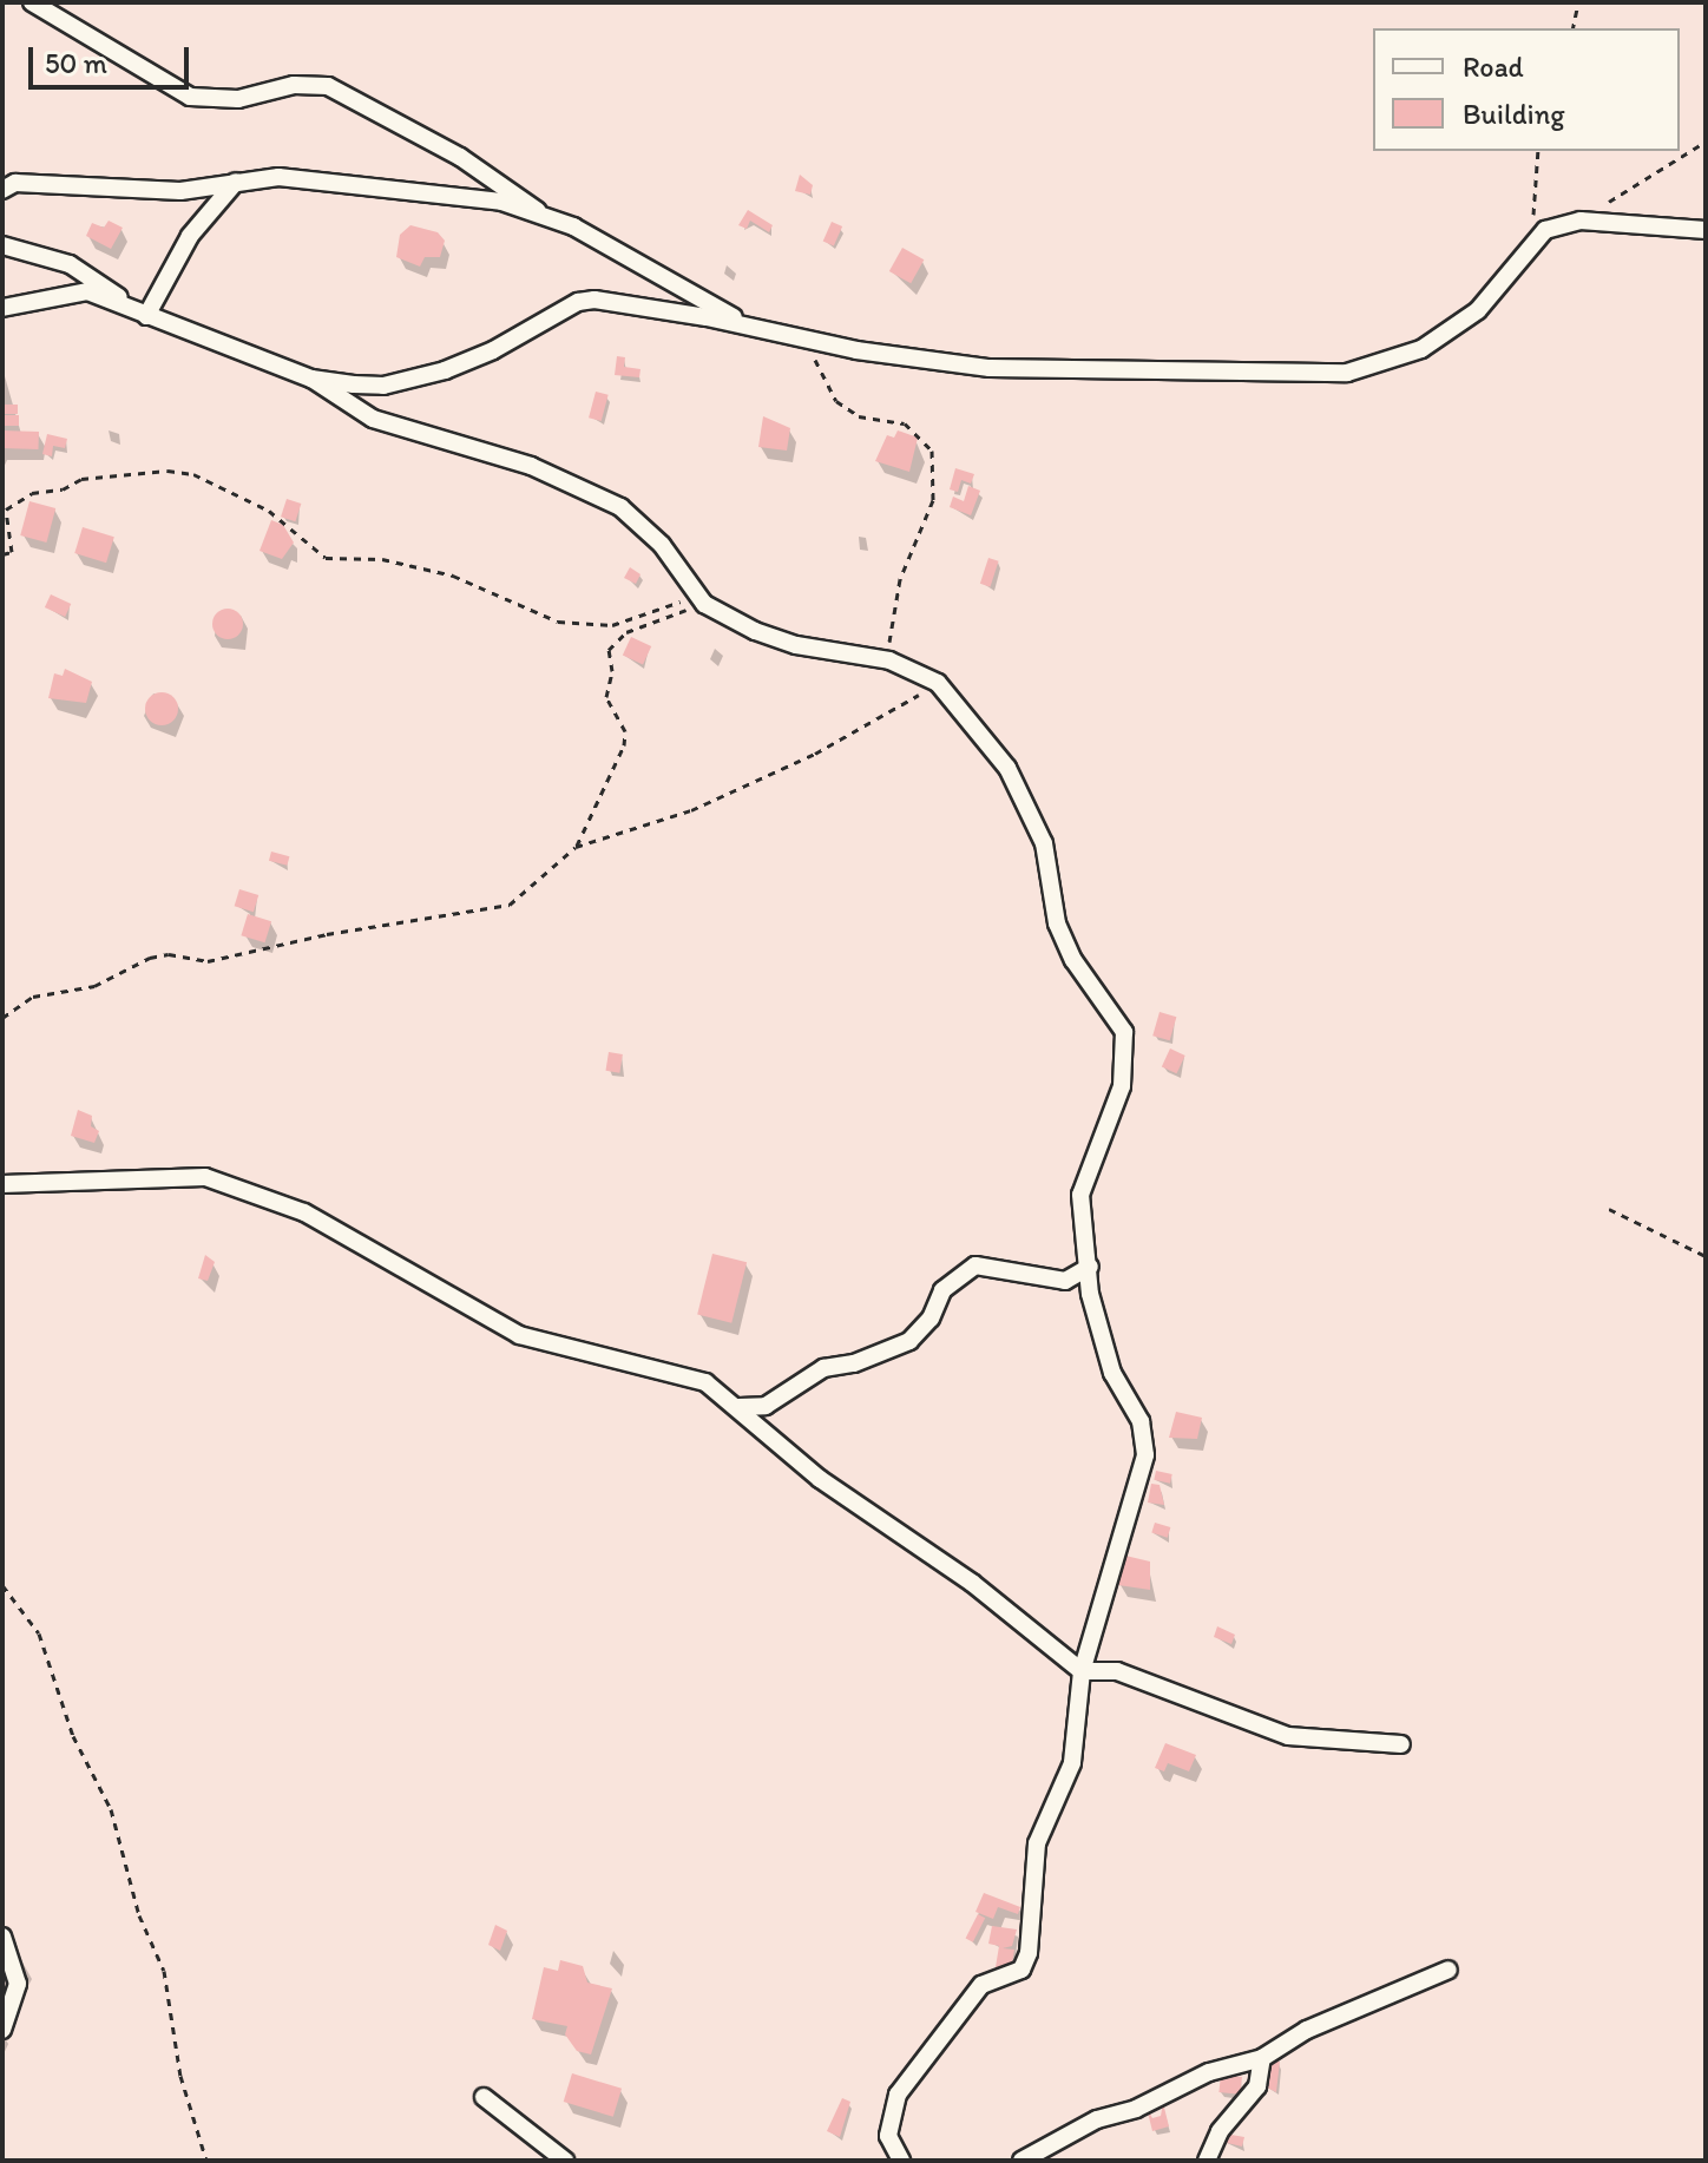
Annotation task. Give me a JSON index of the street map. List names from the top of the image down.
{
  "legend": ["Road", "Building"],
  "scale_bar": "50 m"
}
